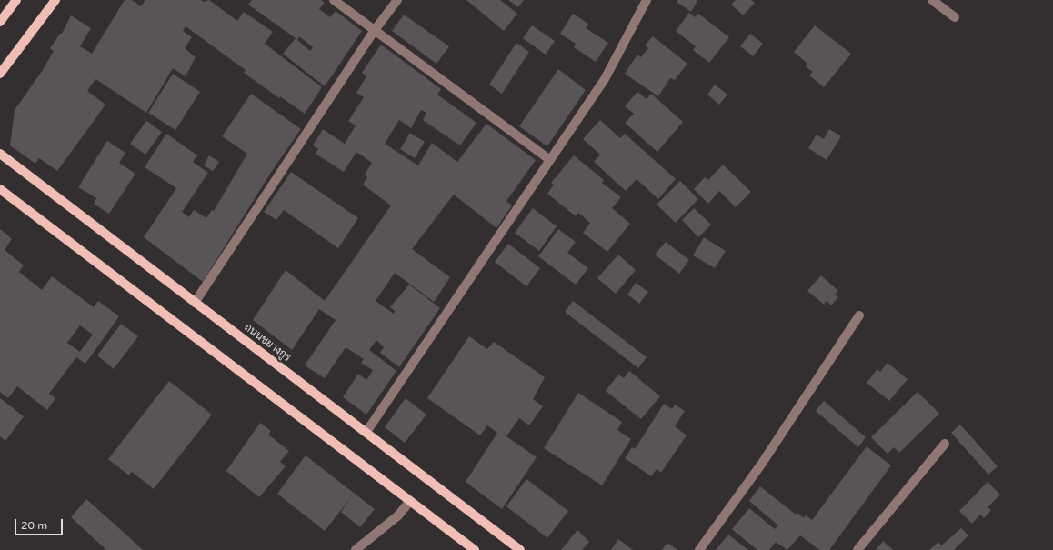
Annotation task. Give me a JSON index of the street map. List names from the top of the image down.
{
  "streets": {
    "main road": ["ถนนชยางกูร"]
  },
  "scale_bar": "20 m"
}
